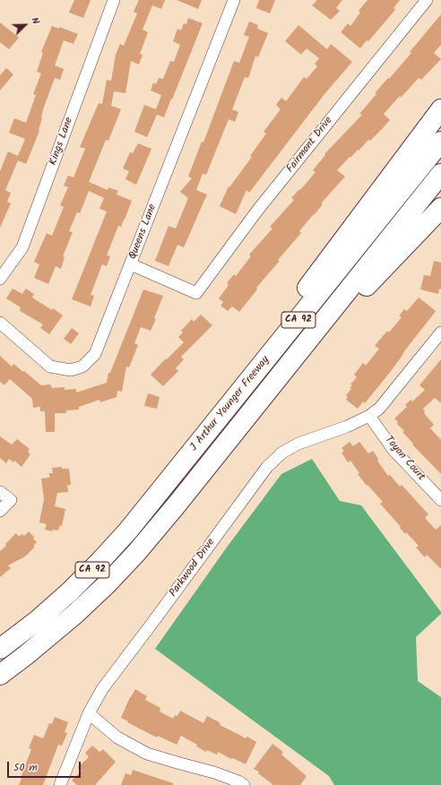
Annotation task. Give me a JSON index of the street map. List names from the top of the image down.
{
  "streets": {
    "highway": ["CA 92", "J Arthur Younger Freeway"],
    "street": [
      "Kings Lane",
      "Fairmont Drive",
      "Queens Lane",
      "Toyon Court",
      "Parkwood Drive"
    ]
  },
  "crossings": [
    ["Fairmont Drive", "Queens Lane"],
    ["Toyon Court", "Parkwood Drive"]
  ],
  "scale_bar": "50 m",
  "north": "top right"
}
